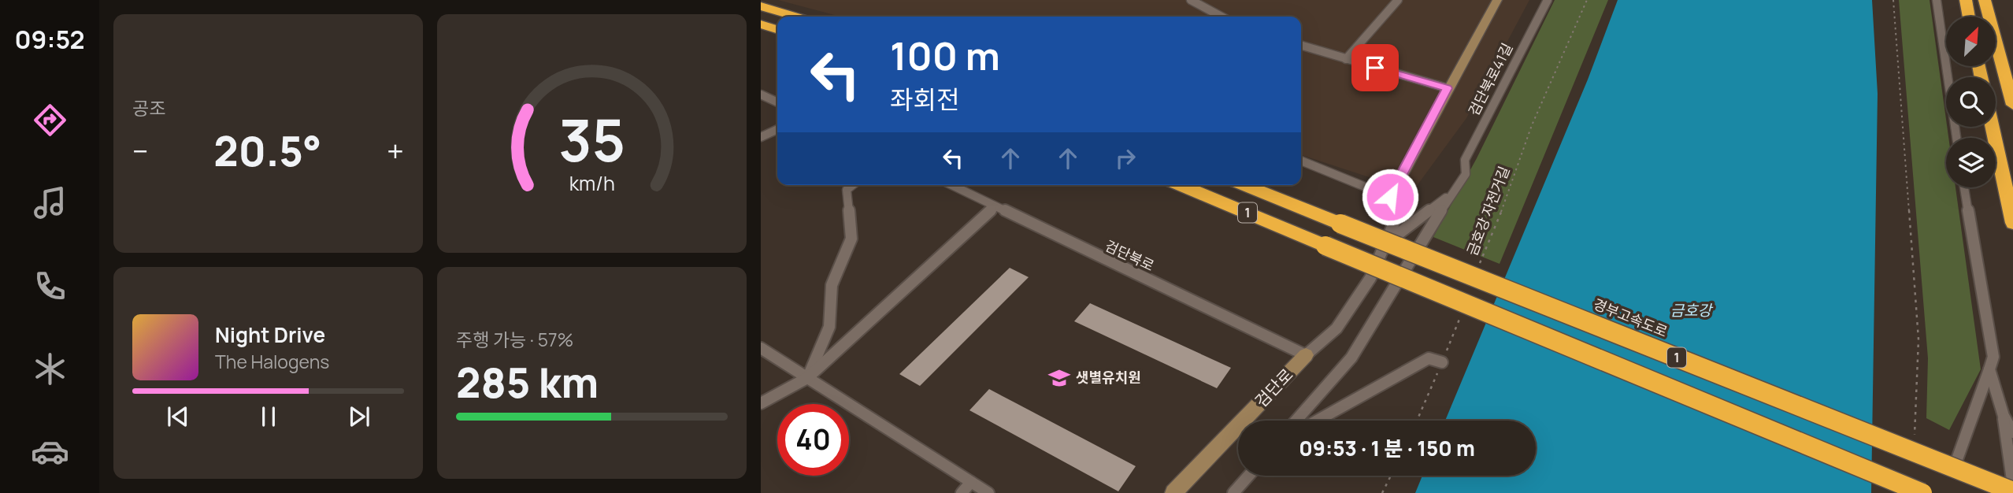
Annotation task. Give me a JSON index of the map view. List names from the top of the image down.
{
  "streets": {
    "highway": ["1", "경부고속도로"],
    "street": ["검단북로41길", "검단북로", "검단로"],
    "path": ["금호강 자전거길"]
  },
  "crossings": [
    ["검단북로", "검단로"]
  ],
  "water": ["금호강"],
  "places": {
    "school or university": ["샛별유치원"]
  },
  "north": "top right",
  "page": {
    "tabs": "09:52",
    "tile": [
      "공조",
      ["주행 가능 · 57%", "285 km"]
    ],
    "turn": ["100 m", "좌회전"],
    "heat": ["−", "20.5°", "+"],
    "song": ["Night Drive", "The Halogens"],
    "limit": "40",
    "trip": "09:53 · 1 분 · 150 m",
    "gauge": ["35", "km/h"]
  }
}
